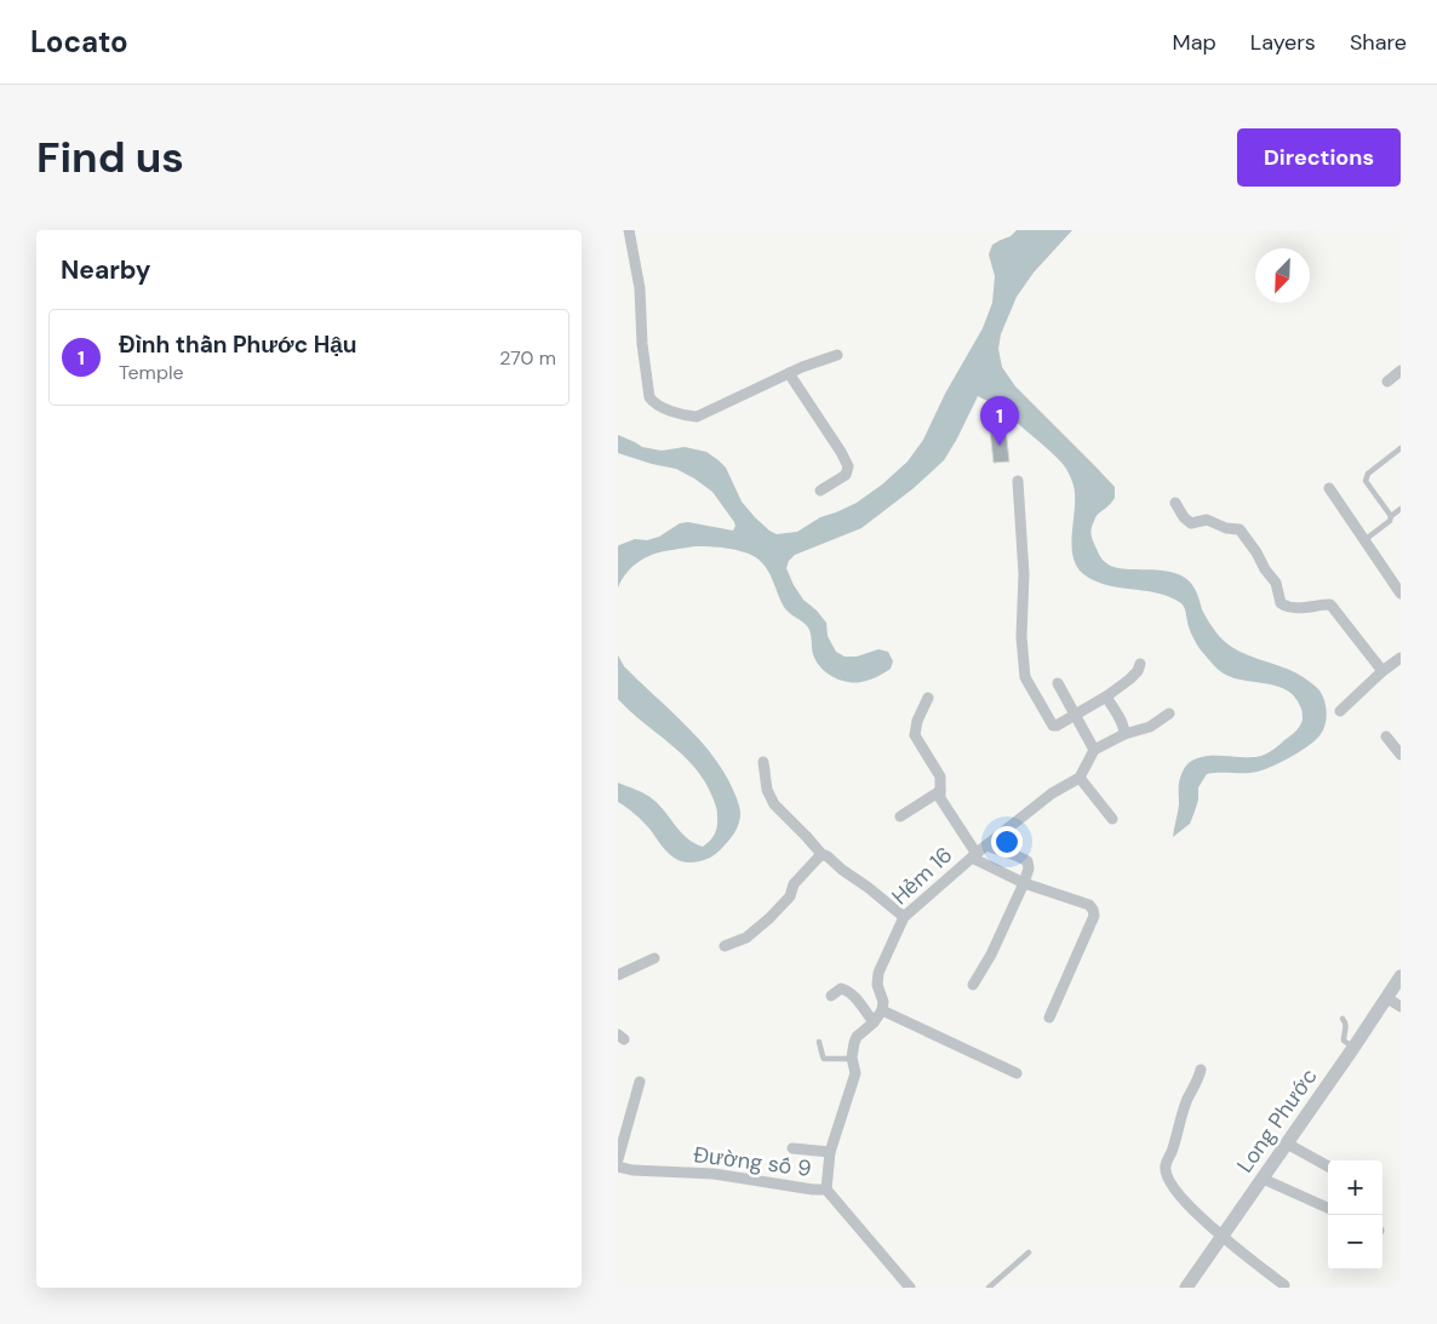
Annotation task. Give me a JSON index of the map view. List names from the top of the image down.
{
  "streets": {
    "street": ["Hẻm 16", "Long Phước", "Đường số 9"]
  },
  "north": "bottom left",
  "page": {
    "header": "Locato",
    "nav": ["Map", "Layers", "Share"],
    "buttons": "Directions",
    "title": "Find us",
    "heading": "Nearby",
    "list": [
      {
        "mark": "1",
        "name": "Đình thần Phước Hậu",
        "note": "Temple",
        "value": "270 m"
      }
    ],
    "pins": "1",
    "map_buttons": ["+", "−"]
  }
}
